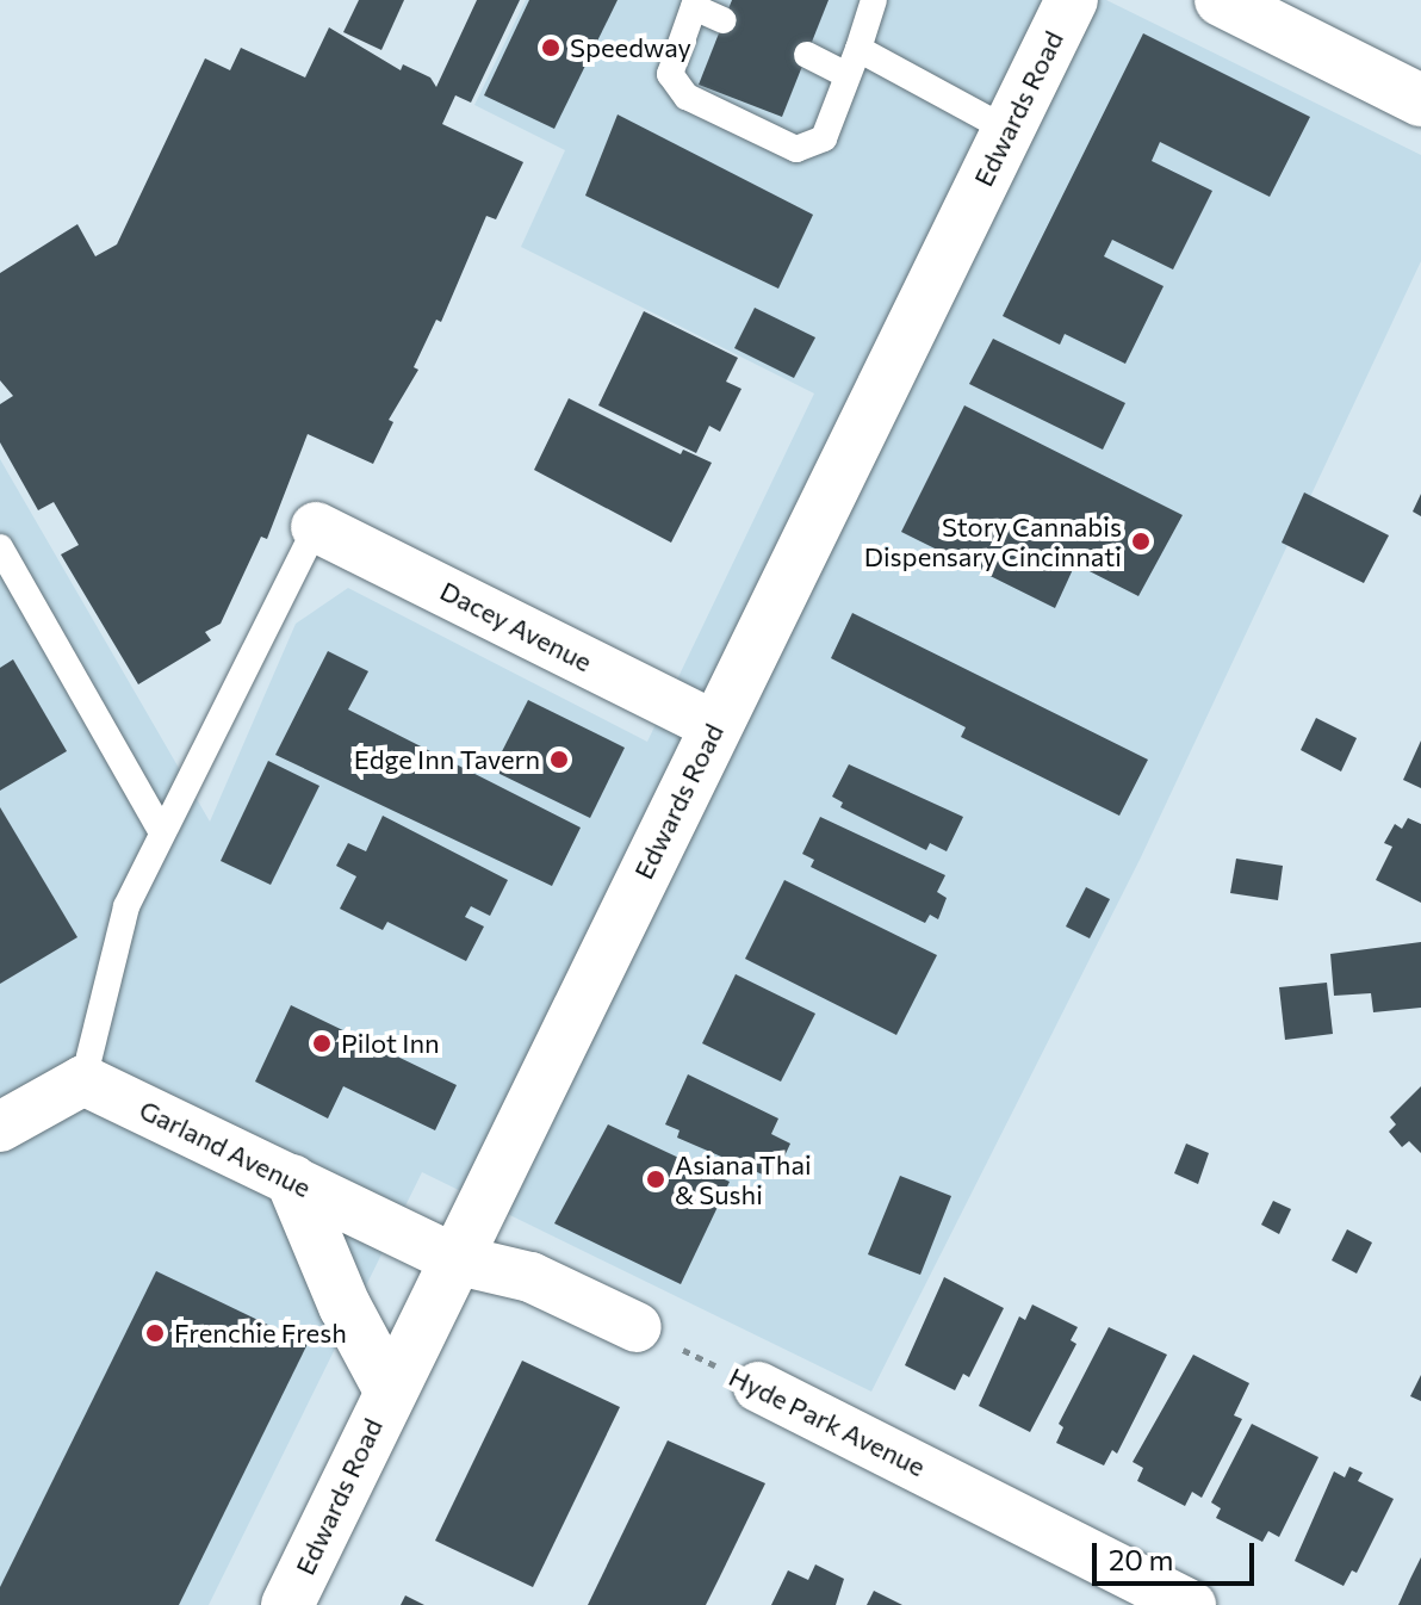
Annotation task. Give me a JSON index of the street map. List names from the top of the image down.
{
  "streets": {
    "main road": ["Edwards Road"],
    "street": ["Dacey Avenue", "Garland Avenue", "Hyde Park Avenue"]
  },
  "crossings": [
    ["Edwards Road", "Dacey Avenue"],
    ["Edwards Road", "Garland Avenue"]
  ],
  "places": [
    "Speedway",
    "Story Cannabis Dispensary Cincinnati",
    "Edge Inn Tavern",
    "Pilot Inn",
    "Asiana Thai & Sushi",
    "Frenchie Fresh"
  ],
  "scale_bar": "20 m"
}
